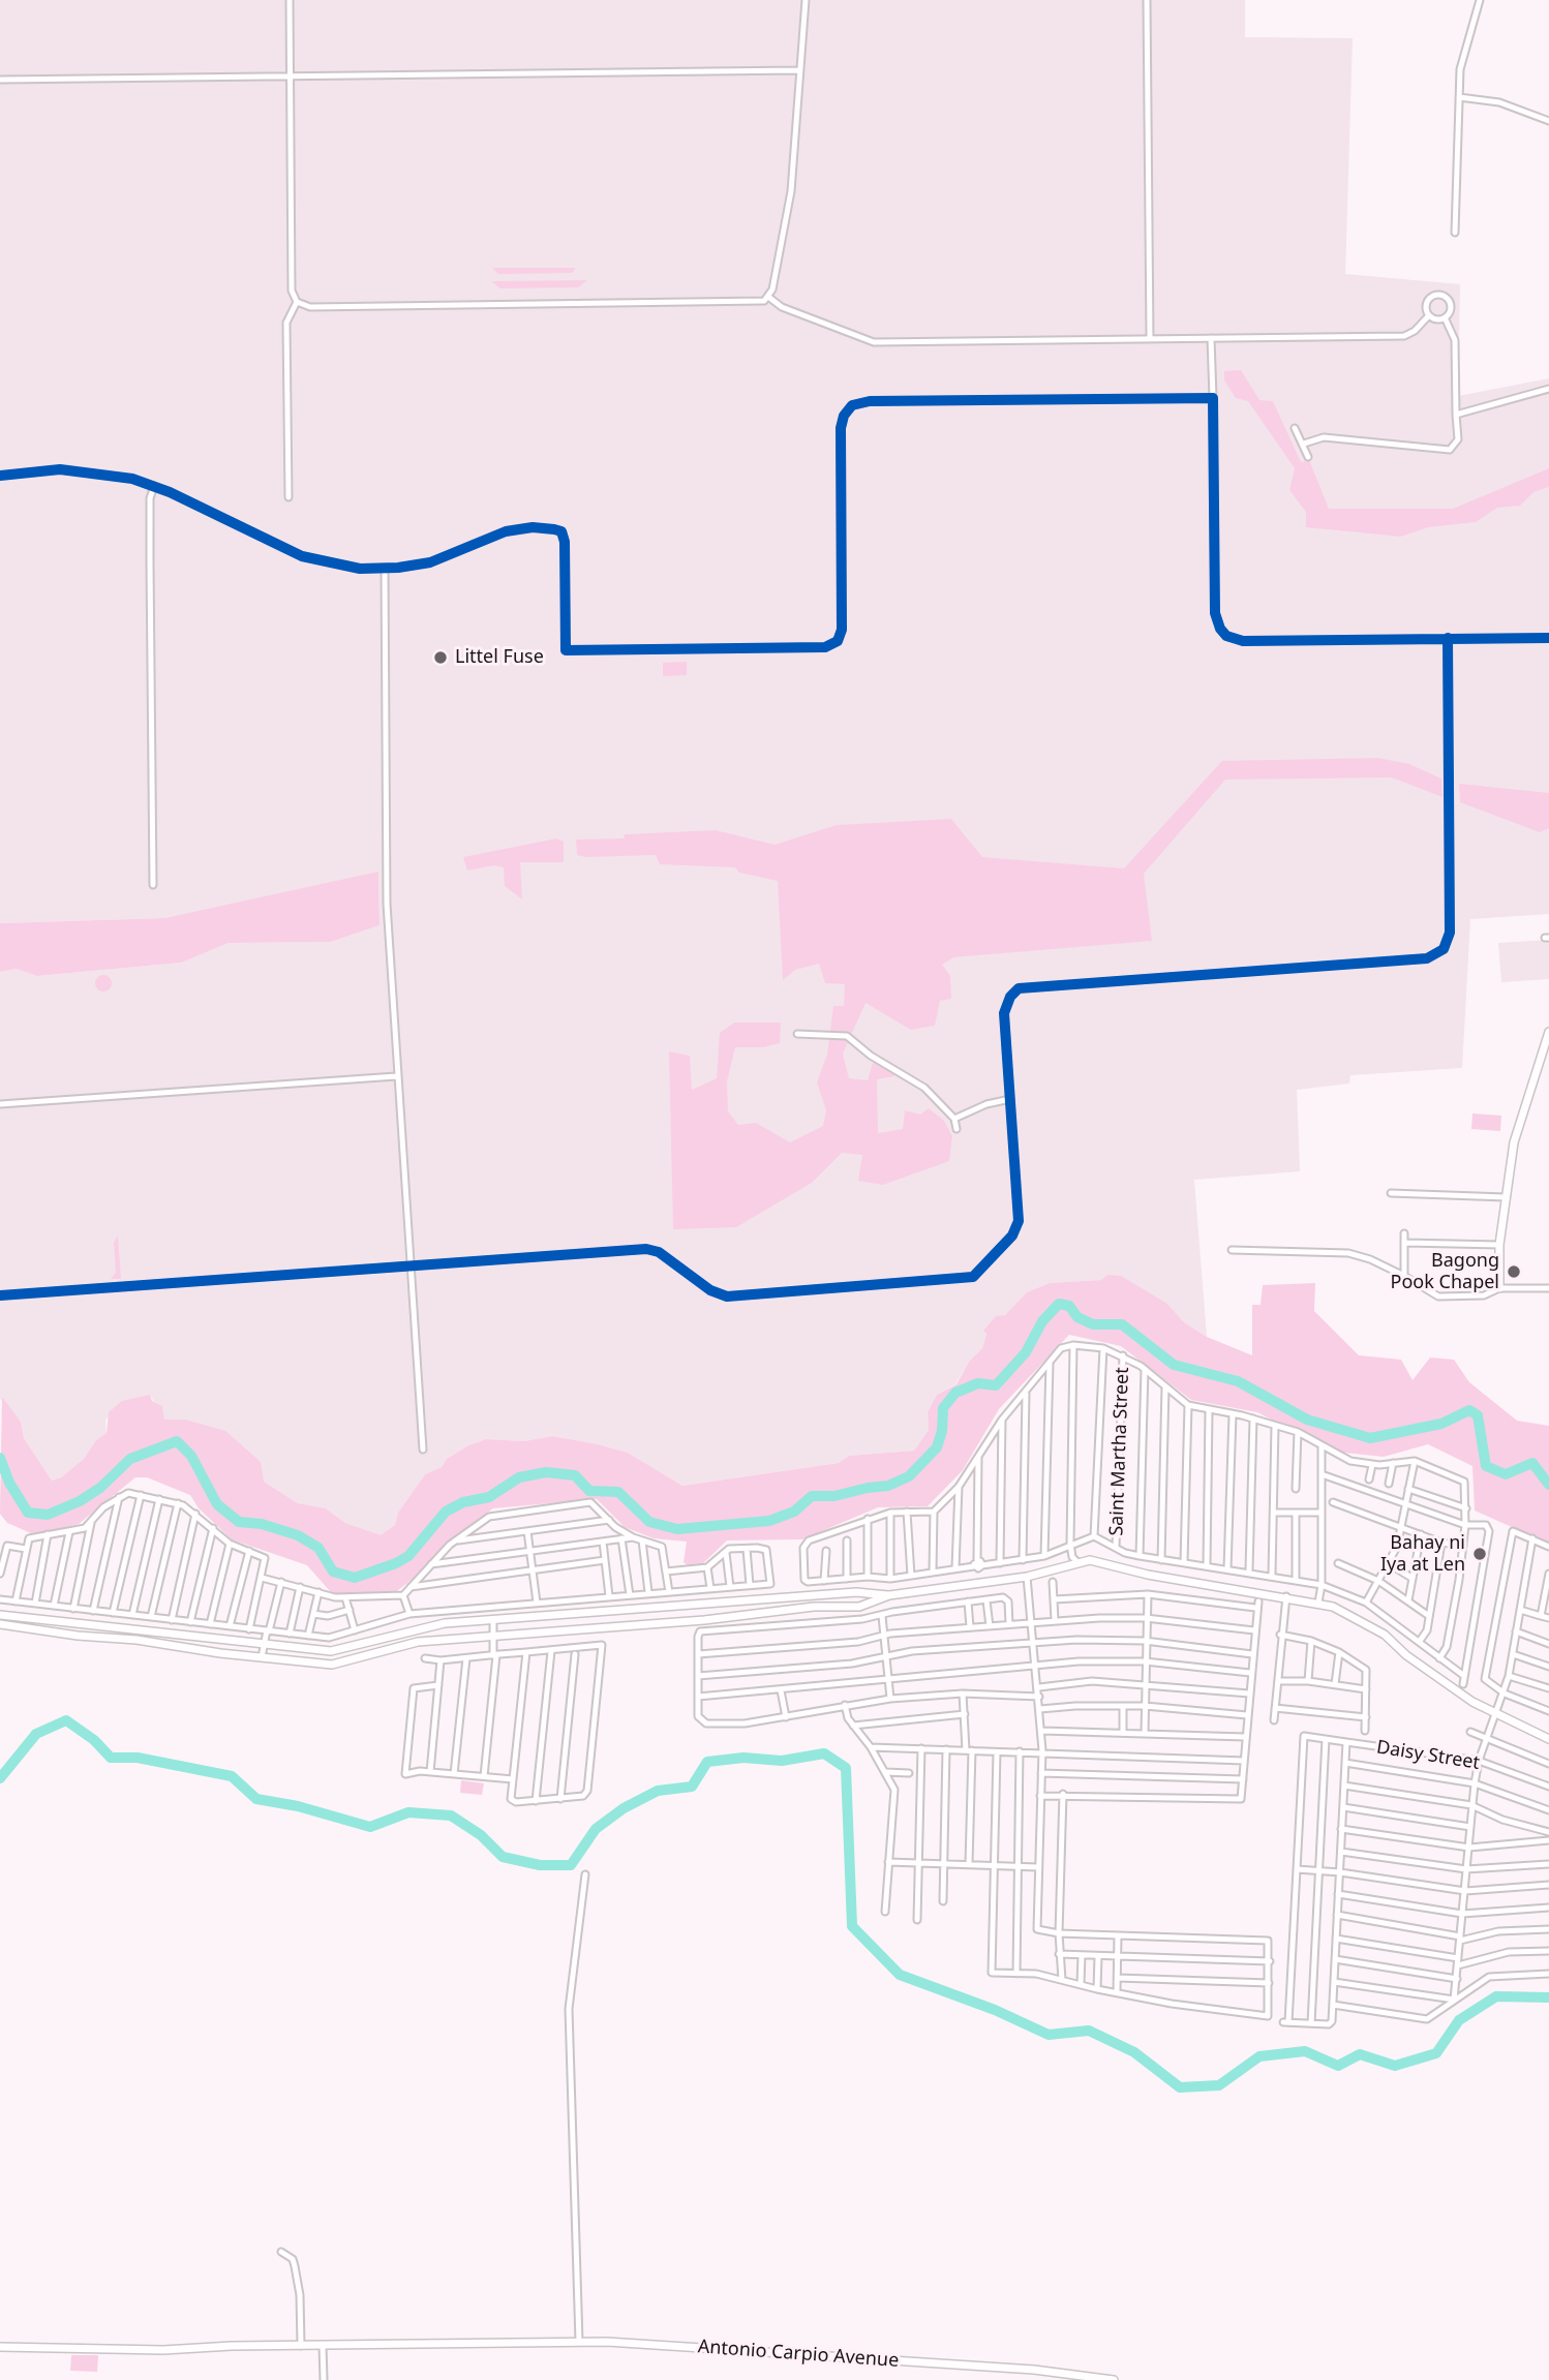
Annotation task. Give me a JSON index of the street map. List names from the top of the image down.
{
  "streets": {
    "street": ["Saint Martha Street", "Daisy Street", "Antonio Carpio Avenue"]
  },
  "places": ["Littel Fuse", "Bagong Pook Chapel", "Bahay ni Iya at Len"]
}
